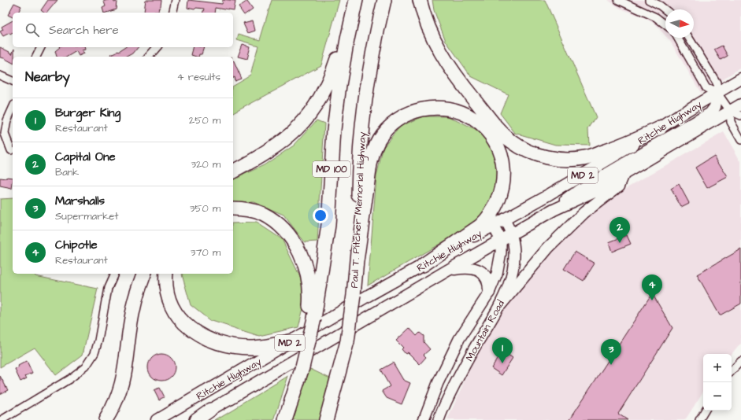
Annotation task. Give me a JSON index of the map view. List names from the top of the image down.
{
  "streets": {
    "highway": ["MD 100", "Paul T. Pitcher Memorial Highway"],
    "main road": ["Ritchie Highway", "MD 2", "Mountain Road"]
  },
  "crossings": [
    ["Ritchie Highway", "Mountain Road"]
  ],
  "north": "right",
  "page": {
    "search": "Search here",
    "heading": ["Nearby", "4 results"],
    "list": [
      {
        "mark": "1",
        "name": "Burger King",
        "note": "Restaurant",
        "value": "250 m"
      },
      {
        "mark": "2",
        "name": "Capital One",
        "note": "Bank",
        "value": "320 m"
      },
      {
        "mark": "3",
        "name": "Marshalls",
        "note": "Supermarket",
        "value": "350 m"
      },
      {
        "mark": "4",
        "name": "Chipotle",
        "note": "Restaurant",
        "value": "370 m"
      }
    ],
    "pins": [
      "2",
      "4",
      "1",
      "3"
    ],
    "map_buttons": ["+", "−"]
  }
}
